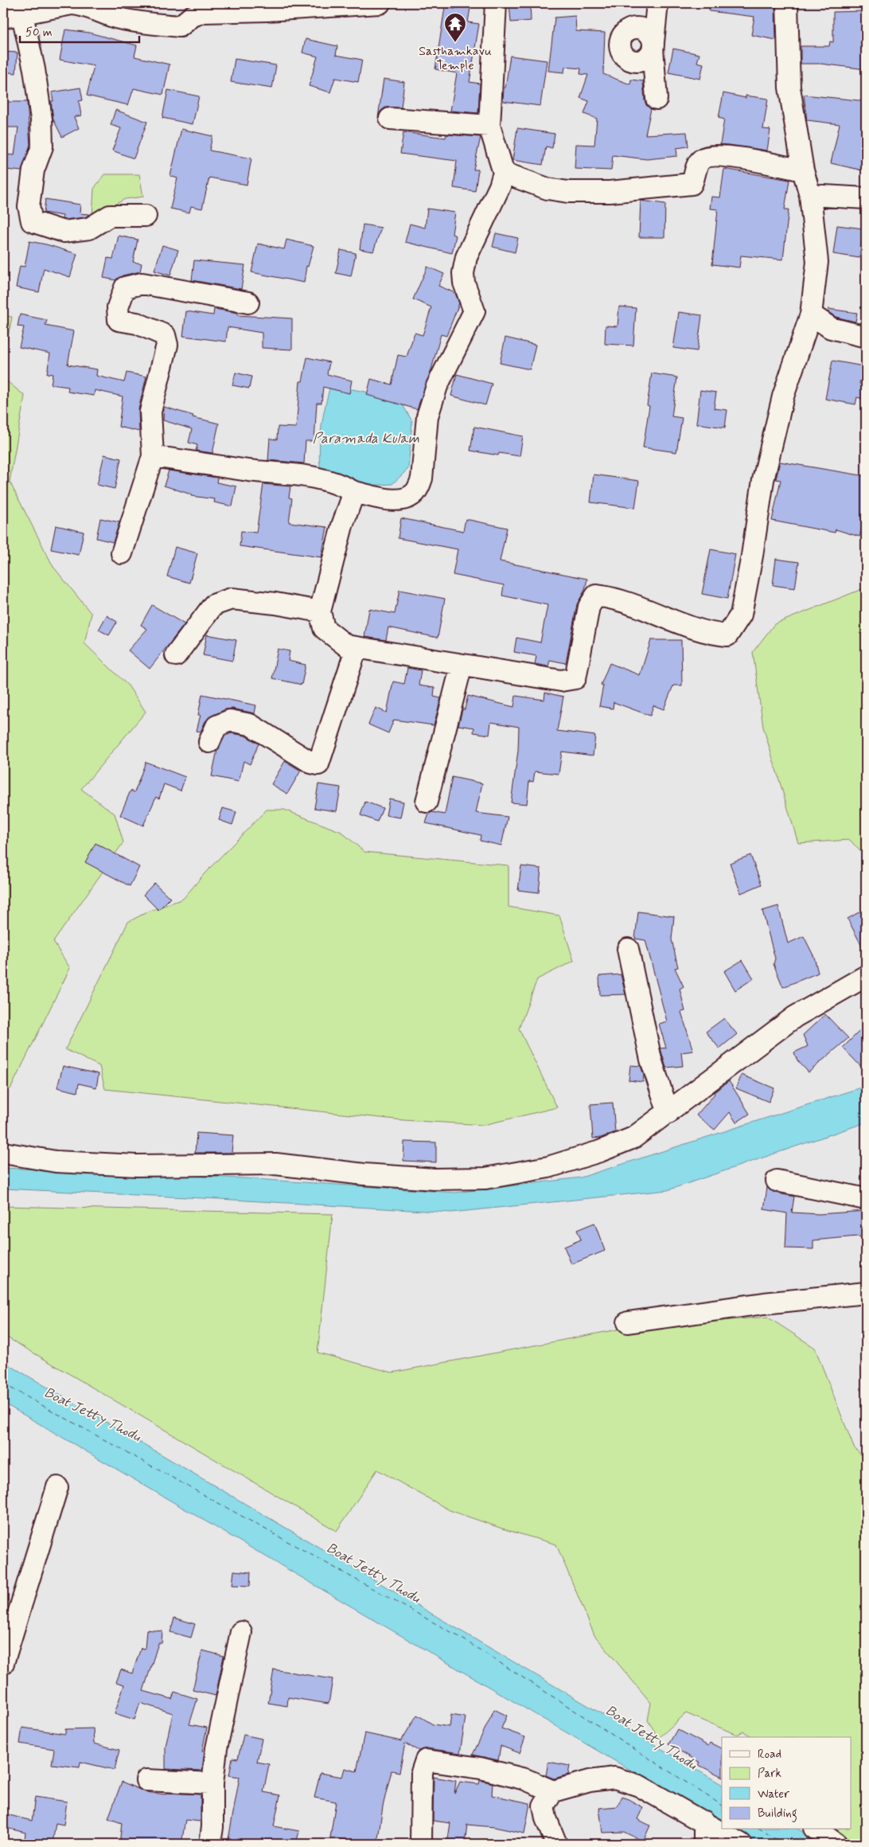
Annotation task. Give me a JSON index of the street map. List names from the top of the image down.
{
  "water": ["Paramada Kulam", "Boat Jetty Thodu"],
  "places": {
    "temple": ["Sasthamkavu Temple"]
  },
  "legend": [
    "Road",
    "Park",
    "Water",
    "Building"
  ],
  "scale_bar": "50 m"
}
